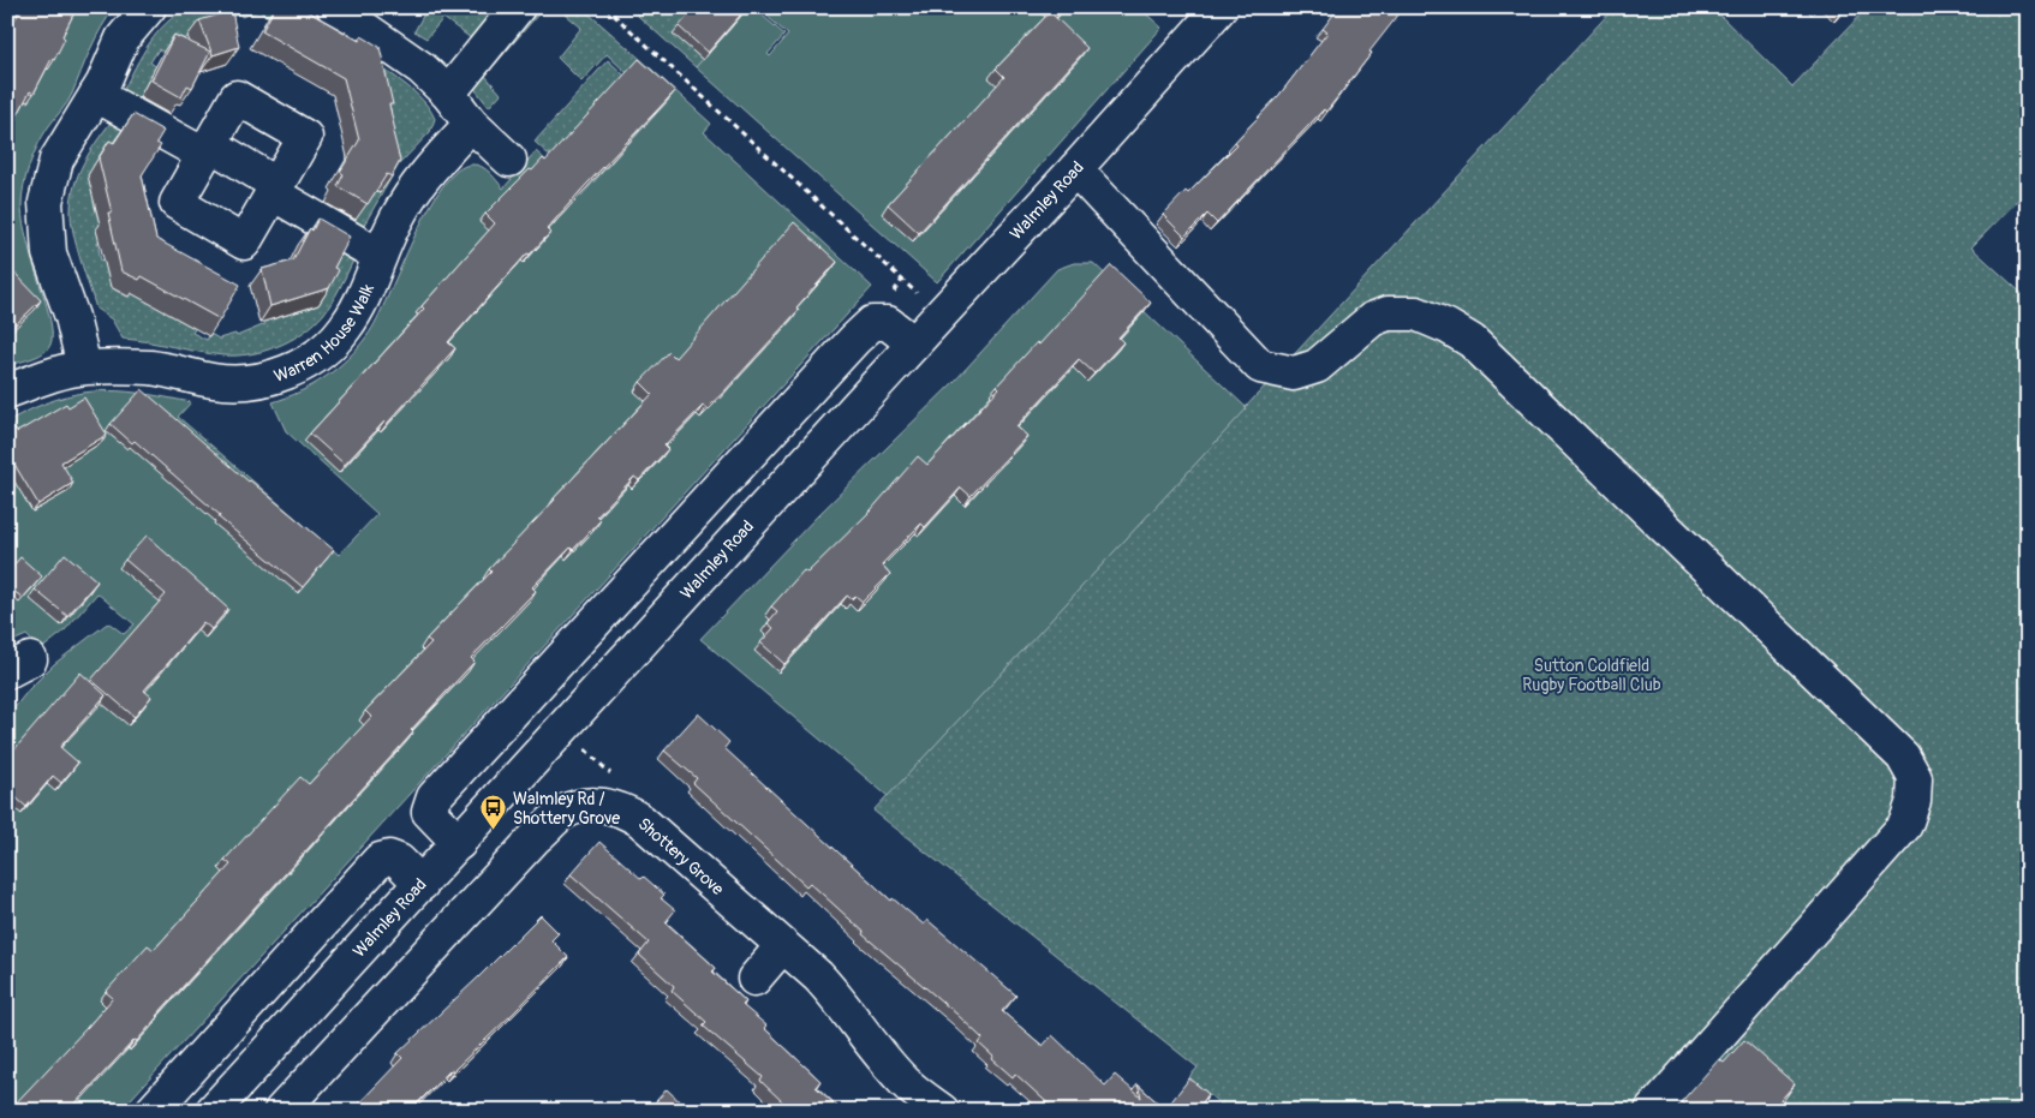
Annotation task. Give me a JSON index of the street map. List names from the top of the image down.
{
  "streets": {
    "street": ["Walmley Road", "Warren House Walk", "Shottery Grove"]
  },
  "parks": ["Sutton Coldfield Rugby Football Club"],
  "places": {
    "bus stop": ["Walmley Rd / Shottery Grove"]
  }
}
